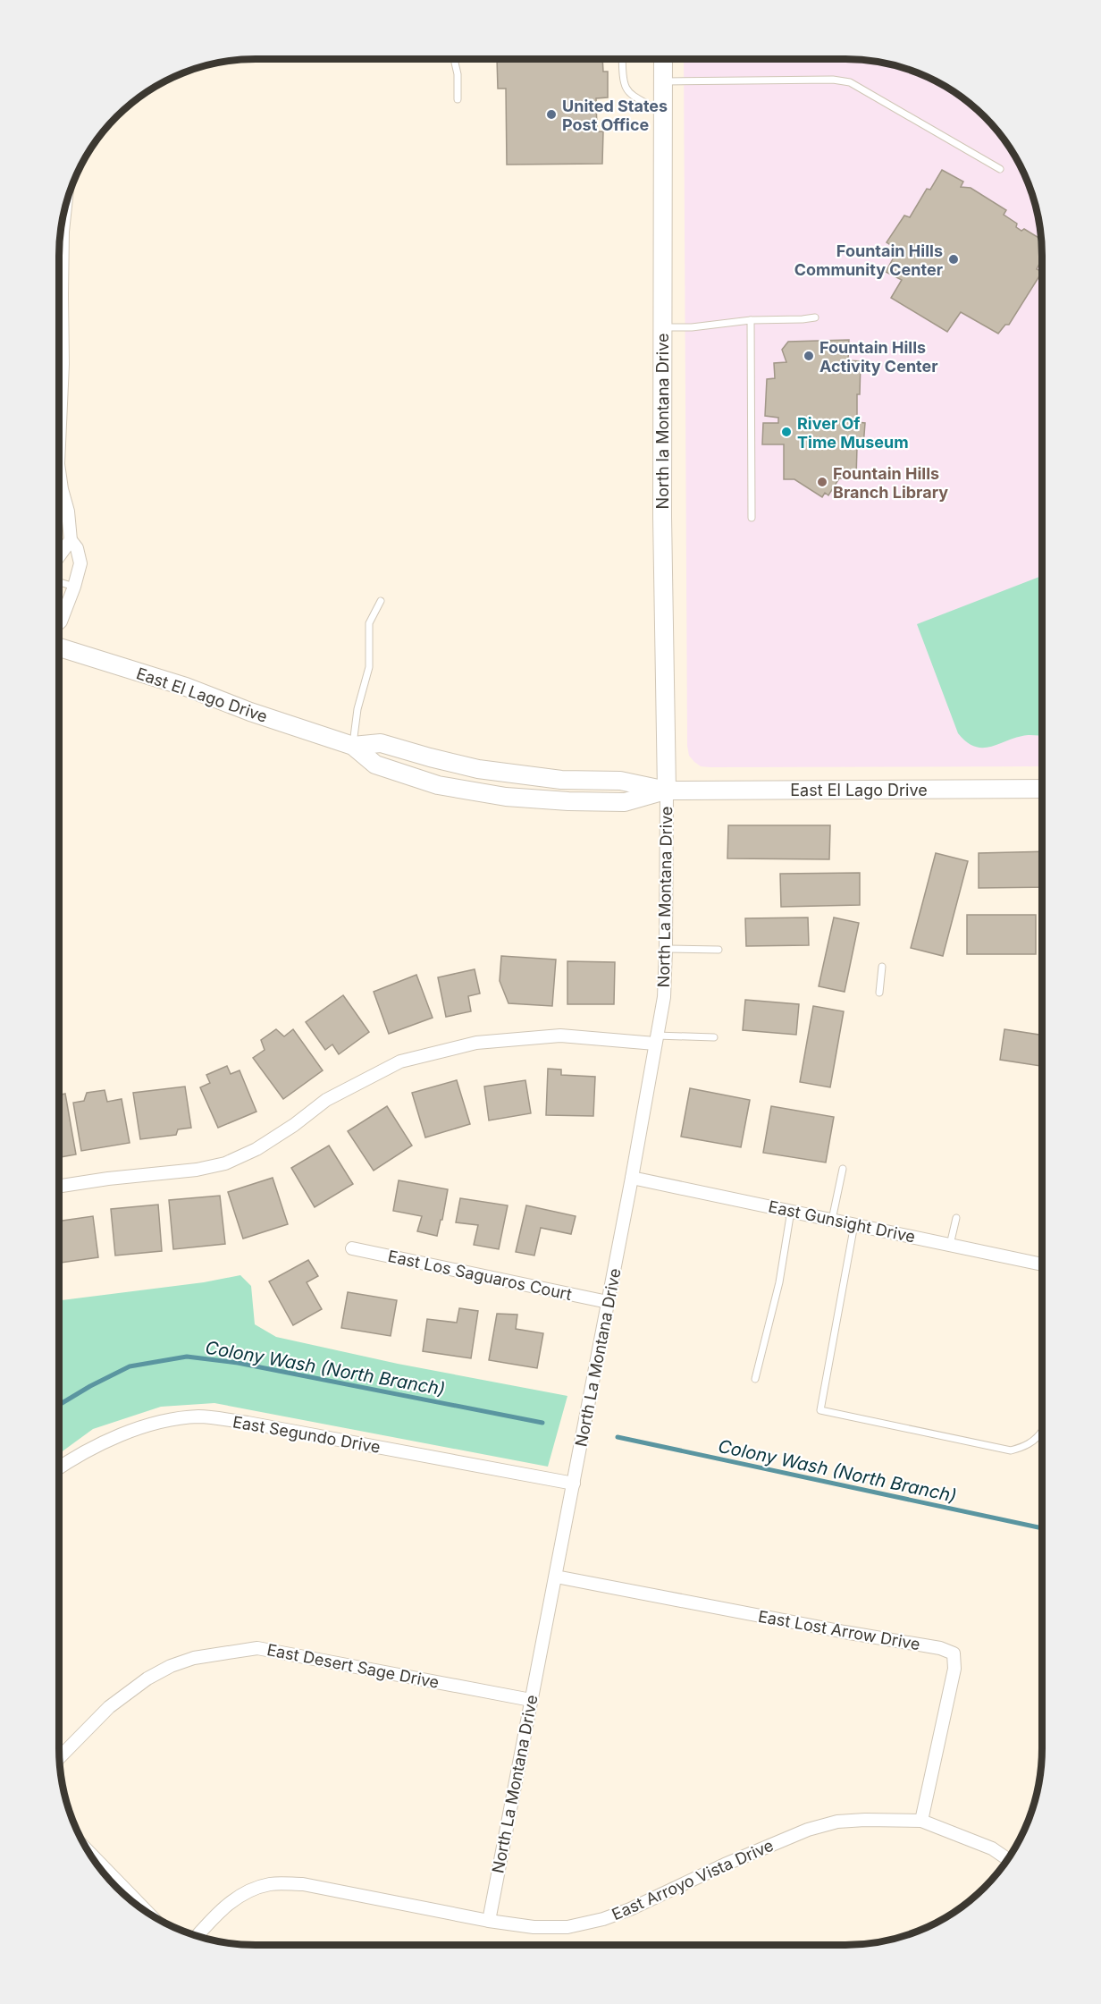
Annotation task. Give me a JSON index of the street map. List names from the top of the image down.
{
  "streets": {
    "street": [
      "North la Montana Drive",
      "East El Lago Drive",
      "North La Montana Drive",
      "East Gunsight Drive",
      "East Los Saguaros Court",
      "East Segundo Drive",
      "East Lost Arrow Drive",
      "East Desert Sage Drive",
      "East Arroyo Vista Drive"
    ]
  },
  "crossings": [
    ["North la Montana Drive", "East El Lago Drive"],
    ["North la Montana Drive", "North La Montana Drive"],
    ["East El Lago Drive", "North La Montana Drive"],
    ["North La Montana Drive", "East Gunsight Drive"],
    ["North La Montana Drive", "East Los Saguaros Court"],
    ["North La Montana Drive", "East Segundo Drive"],
    ["North La Montana Drive", "East Lost Arrow Drive"],
    ["North La Montana Drive", "East Desert Sage Drive"],
    ["North La Montana Drive", "East Arroyo Vista Drive"],
    ["East Lost Arrow Drive", "East Arroyo Vista Drive"]
  ],
  "water": ["Colony Wash (North Branch)"],
  "places": [
    "United States Post Office",
    "Fountain Hills Community Center",
    "Fountain Hills Activity Center",
    "River Of Time Museum",
    "Fountain Hills Branch Library"
  ]
}
